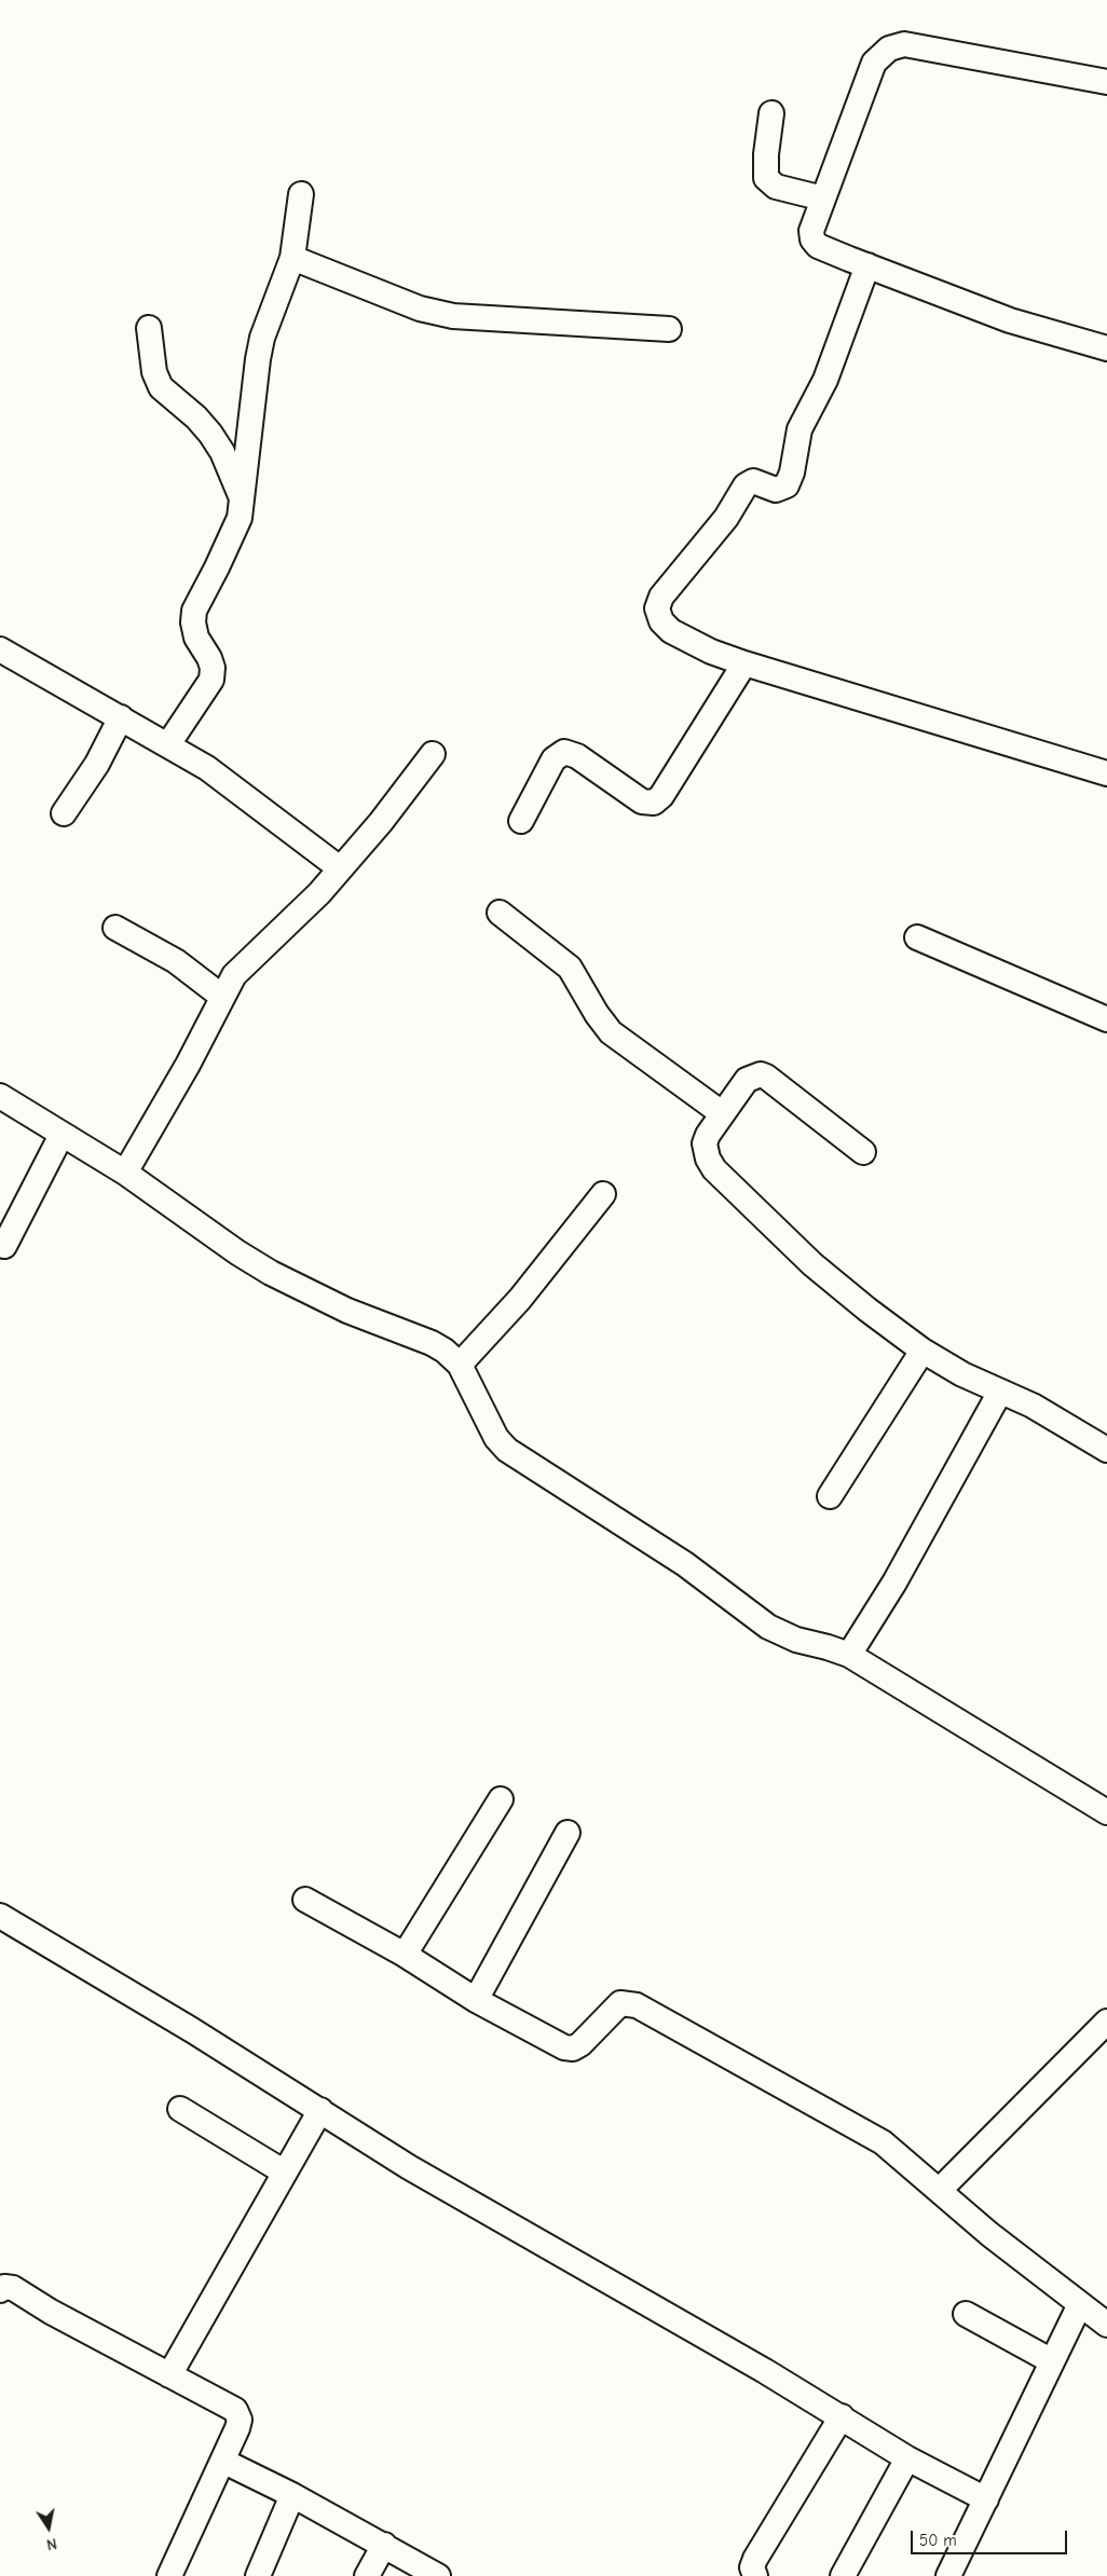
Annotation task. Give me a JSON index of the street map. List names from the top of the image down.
{
  "scale_bar": "50 m",
  "north": "bottom"
}
